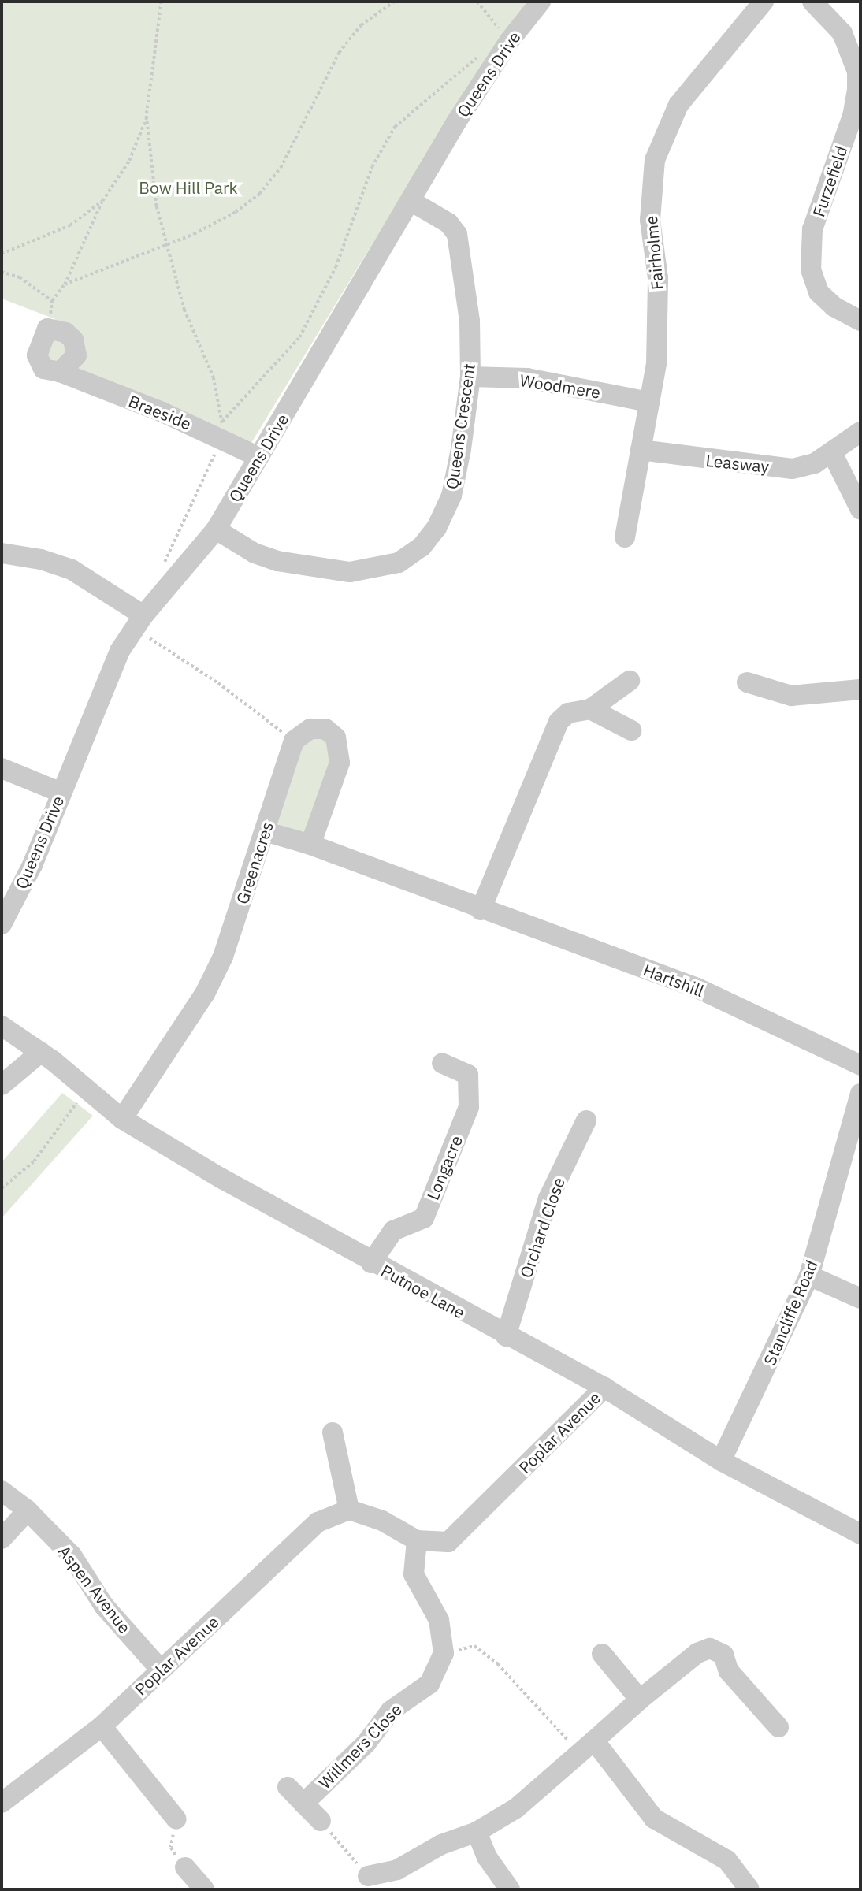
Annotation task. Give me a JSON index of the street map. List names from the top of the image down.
{
  "streets": {
    "street": [
      "Queens Drive",
      "Furzefield",
      "Fairholme",
      "Woodmere",
      "Braeside",
      "Queens Crescent",
      "Leasway",
      "Greenacres",
      "Hartshill",
      "Longacre",
      "Orchard Close",
      "Putnoe Lane",
      "Stancliffe Road",
      "Poplar Avenue",
      "Aspen Avenue",
      "Willmers Close"
    ]
  },
  "crossings": [
    ["Queens Drive", "Braeside"],
    ["Queens Drive", "Queens Crescent"],
    ["Fairholme", "Woodmere"],
    ["Fairholme", "Leasway"],
    ["Woodmere", "Queens Crescent"],
    ["Greenacres", "Hartshill"],
    ["Greenacres", "Putnoe Lane"],
    ["Longacre", "Putnoe Lane"],
    ["Orchard Close", "Putnoe Lane"],
    ["Putnoe Lane", "Stancliffe Road"],
    ["Putnoe Lane", "Poplar Avenue"],
    ["Poplar Avenue", "Aspen Avenue"]
  ],
  "parks": ["Bow Hill Park"]
}
